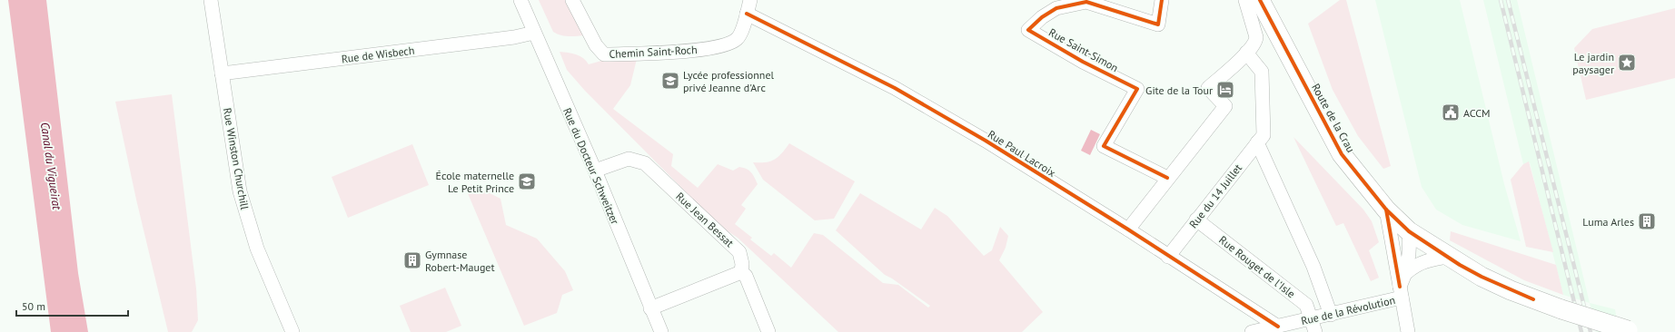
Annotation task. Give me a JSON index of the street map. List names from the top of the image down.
{
  "streets": {
    "main road": ["Route de la Crau"],
    "street": [
      "Rue Saint-Simon",
      "Chemin Saint-Roch",
      "Rue de Wisbech",
      "Rue Paul Lacroix",
      "Rue Winston Churchill",
      "Rue du Docteur Schweitzer",
      "Rue du 14 Juillet",
      "Rue Jean Bessat",
      "Rue Rouget de l'Isle",
      "Rue de la Révolution"
    ]
  },
  "crossings": [
    ["Chemin Saint-Roch", "Rue Paul Lacroix"],
    ["Rue de Wisbech", "Rue Winston Churchill"],
    ["Rue de Wisbech", "Rue du Docteur Schweitzer"],
    ["Rue Paul Lacroix", "Rue du 14 Juillet"],
    ["Rue Paul Lacroix", "Rue de la Révolution"],
    ["Rue du Docteur Schweitzer", "Rue Jean Bessat"],
    ["Rue du 14 Juillet", "Rue Rouget de l'Isle"],
    ["Rue Rouget de l'Isle", "Rue de la Révolution"]
  ],
  "water": ["Canal du Vigueirat"],
  "places": {
    "place": ["Le jardin paysager"],
    "school or university": ["Lycée professionnel privé Jeanne d'Arc", "École maternelle Le Petit Prince"],
    "hotel": ["Gite de la Tour"],
    "public building": ["ACCM"],
    "building": ["Luma Arles", "Gymnase Robert-Mauget"]
  },
  "scale_bar": "50 m"
}
